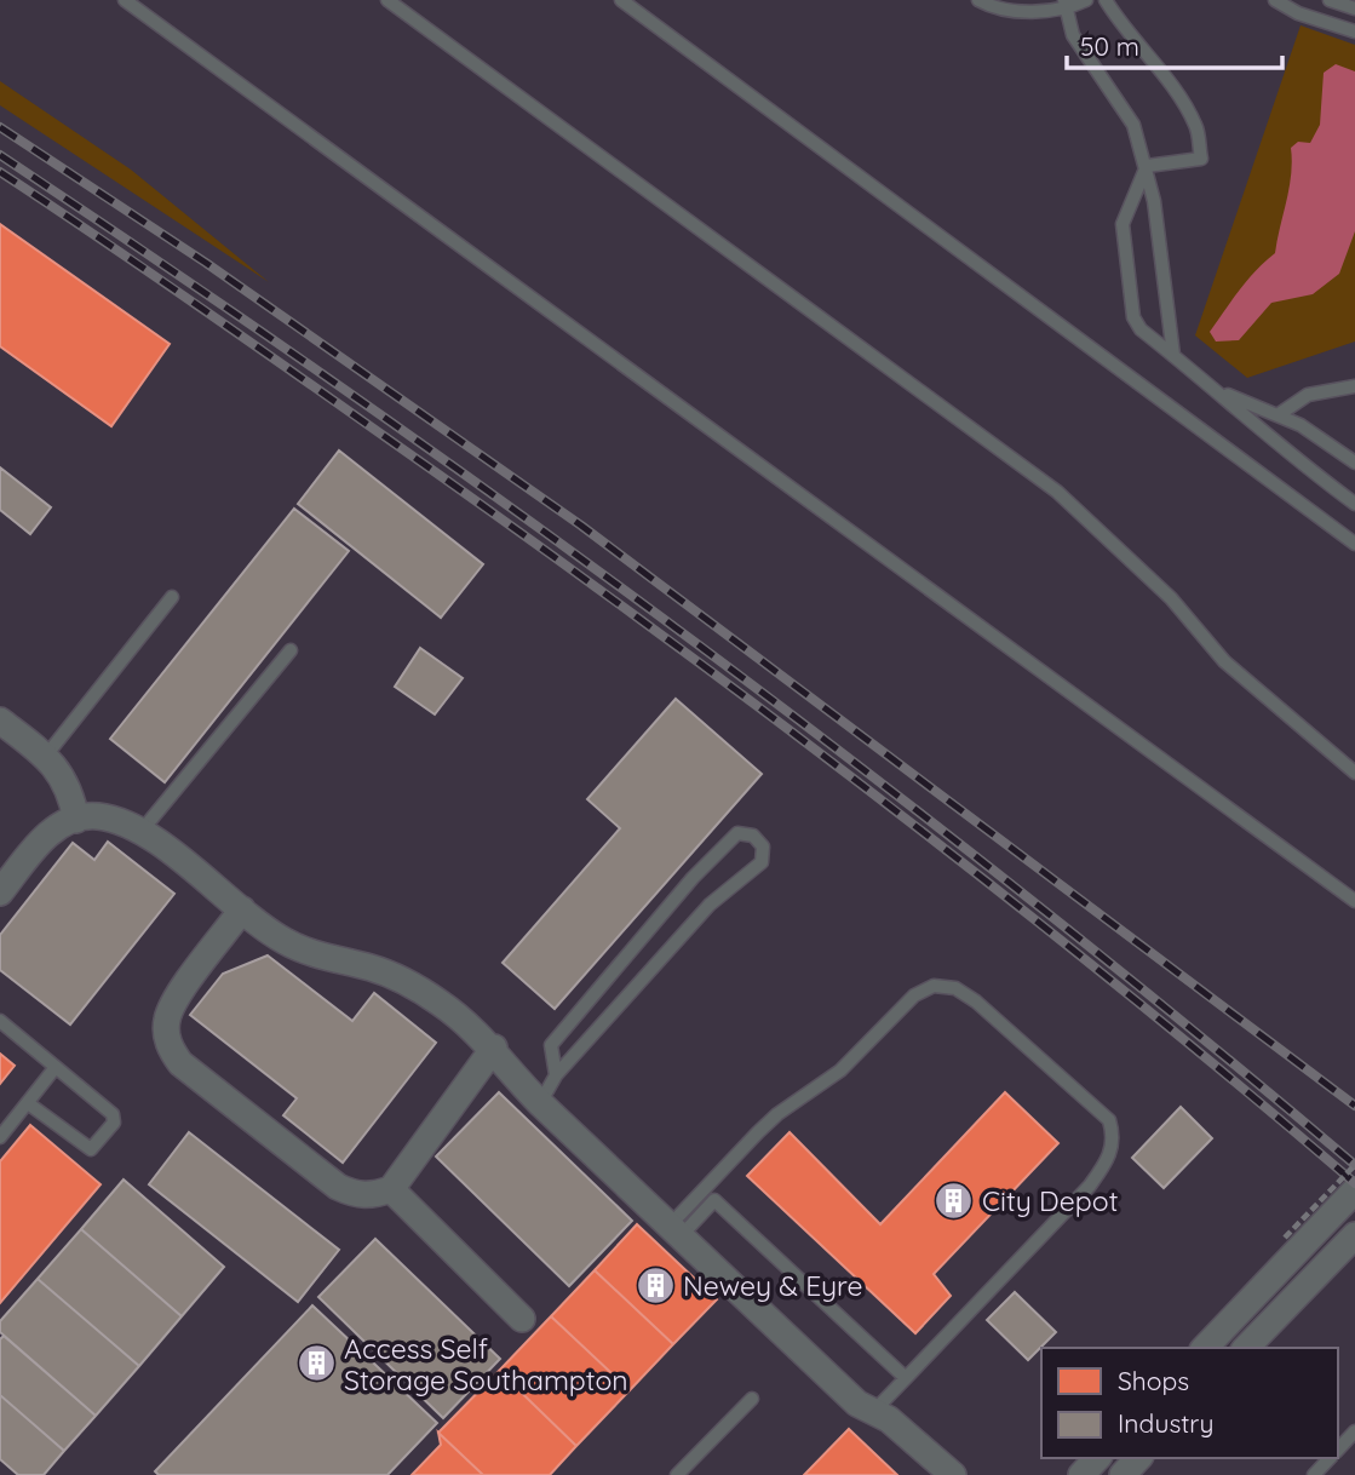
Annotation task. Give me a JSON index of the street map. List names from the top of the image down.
{
  "places": {
    "building": ["City Depot", "Newey & Eyre", "Access Self Storage Southampton"]
  },
  "legend": ["Shops", "Industry"],
  "scale_bar": "50 m"
}
